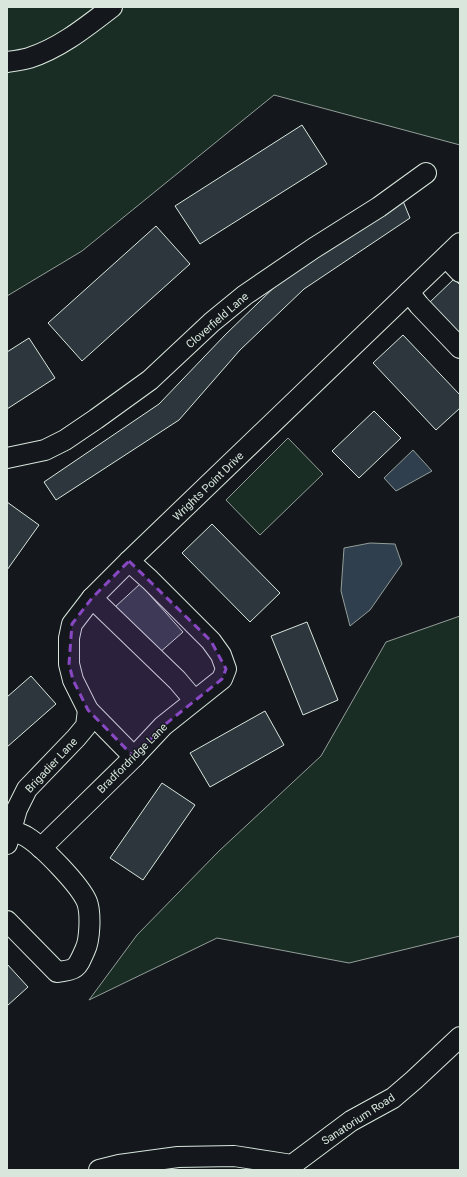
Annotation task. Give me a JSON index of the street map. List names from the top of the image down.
{
  "streets": {
    "street": [
      "Cloverfield Lane",
      "Wrights Point Drive",
      "Bradfordridge Lane",
      "Brigadier Lane",
      "Sanatorium Road"
    ]
  },
  "crossings": [
    ["Wrights Point Drive", "Bradfordridge Lane"],
    ["Wrights Point Drive", "Brigadier Lane"]
  ]
}
